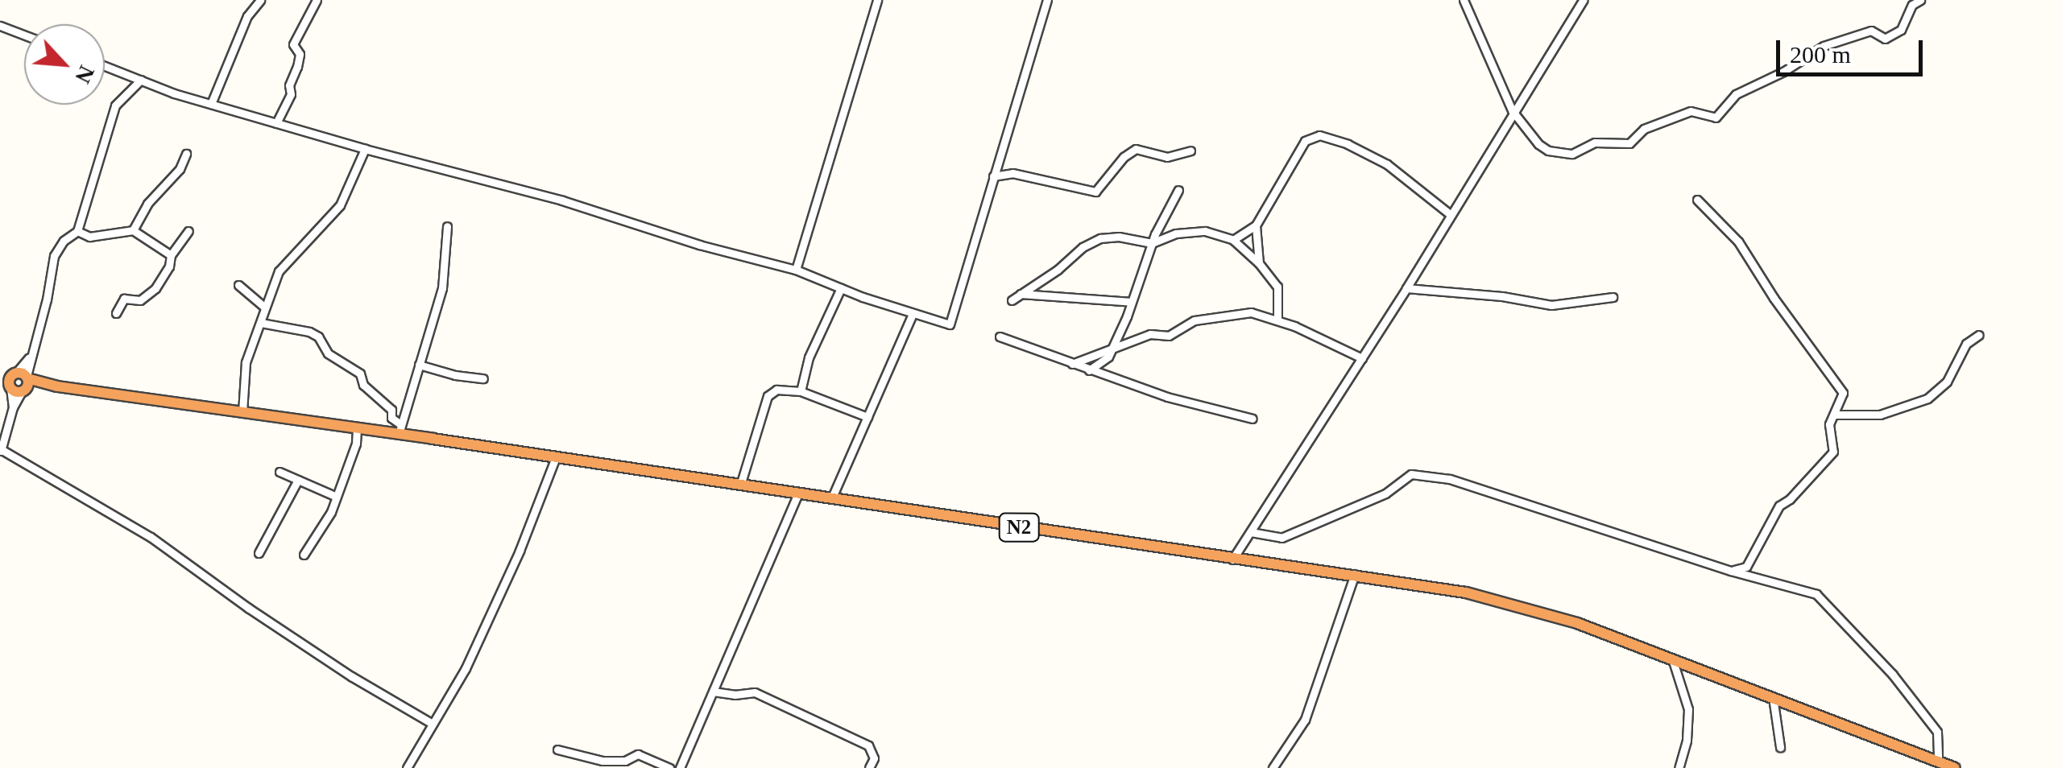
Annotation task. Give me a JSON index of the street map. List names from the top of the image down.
{
  "streets": {
    "highway": ["N2"]
  },
  "scale_bar": "200 m",
  "north": "bottom right"
}
